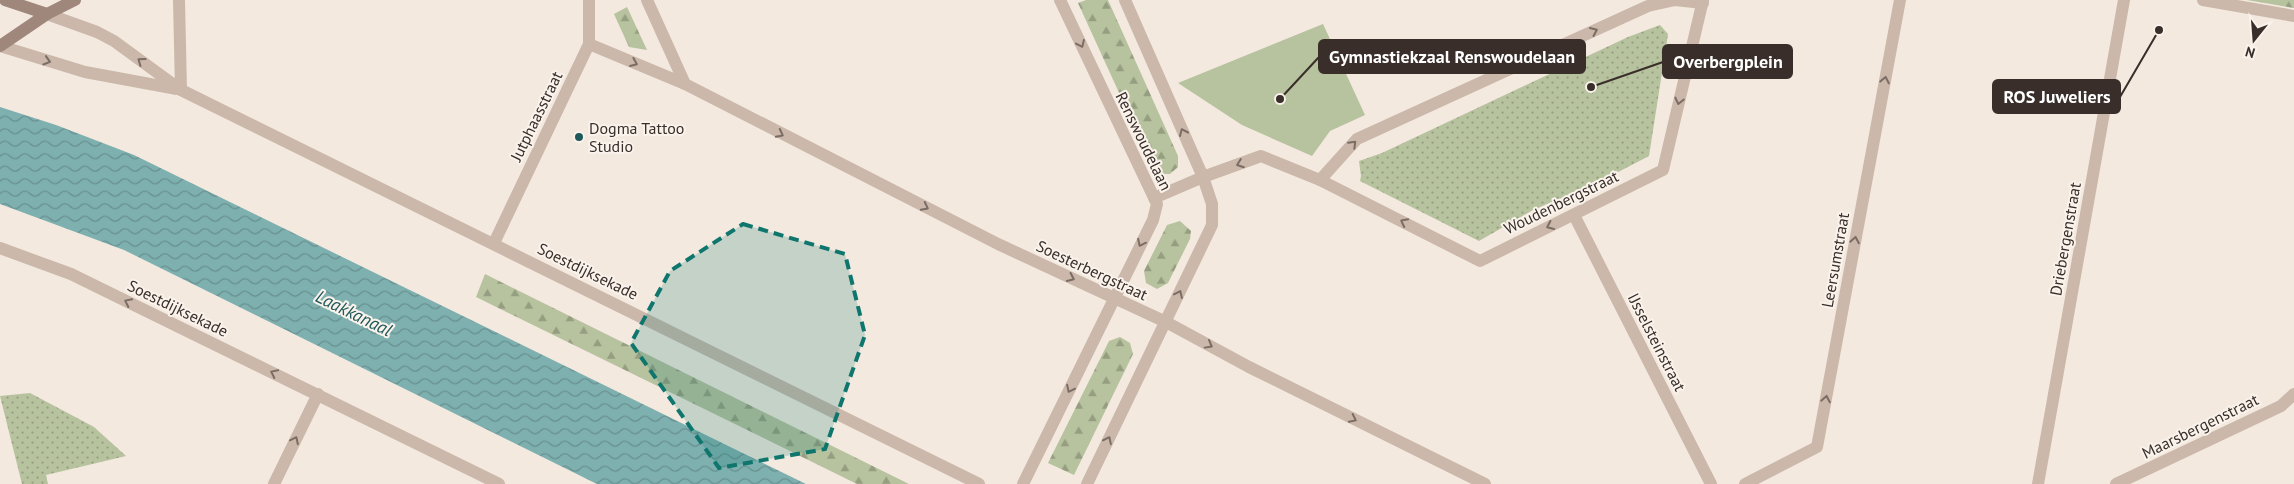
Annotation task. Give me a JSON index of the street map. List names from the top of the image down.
{
  "streets": {
    "main road": ["Soestdijksekade"],
    "street": [
      "Jutphaasstraat",
      "Renswoudelaan",
      "Woudenbergstraat",
      "Driebergenstraat",
      "Leersumstraat",
      "Soesterbergstraat",
      "IJsselsteinstraat",
      "Maarsbergenstraat"
    ]
  },
  "crossings": [
    ["Jutphaasstraat", "Soesterbergstraat"],
    ["Jutphaasstraat", "Soestdijksekade"],
    ["Renswoudelaan", "Woudenbergstraat"],
    ["Renswoudelaan", "Soesterbergstraat"],
    ["Woudenbergstraat", "IJsselsteinstraat"]
  ],
  "one_way": ["Leersumstraat", "Soesterbergstraat"],
  "water": ["Laakkanaal"],
  "places": [
    "ROS Juweliers",
    "Overbergplein",
    "Gymnastiekzaal Renswoudelaan",
    "Dogma Tattoo Studio"
  ],
  "north": "bottom"
}
